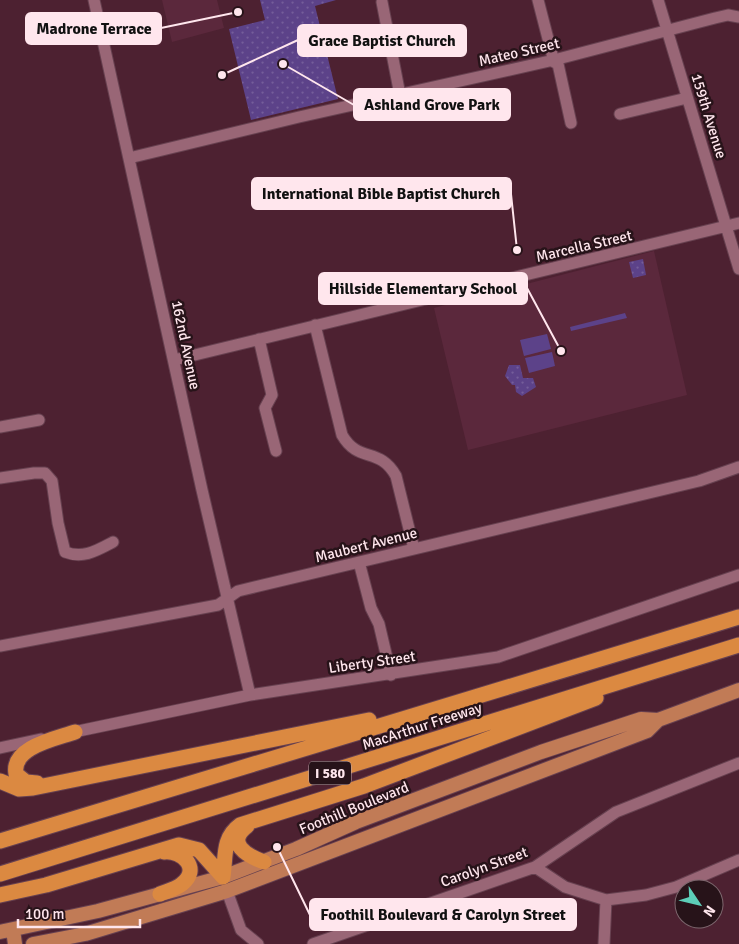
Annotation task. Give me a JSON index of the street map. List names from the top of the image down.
{
  "streets": {
    "highway": ["MacArthur Freeway", "I 580"],
    "main road": ["Foothill Boulevard"],
    "street": [
      "Mateo Street",
      "159th Avenue",
      "Marcella Street",
      "162nd Avenue",
      "Maubert Avenue",
      "Liberty Street",
      "Carolyn Street"
    ]
  },
  "crossings": [
    ["Mateo Street", "159th Avenue"],
    ["Mateo Street", "162nd Avenue"],
    ["159th Avenue", "Marcella Street"],
    ["Marcella Street", "162nd Avenue"],
    ["162nd Avenue", "Maubert Avenue"],
    ["162nd Avenue", "Liberty Street"]
  ],
  "places": [
    "Madrone Terrace",
    "Ashland Grove Park",
    "Grace Baptist Church",
    "International Bible Baptist Church",
    "Hillside Elementary School",
    "Foothill Boulevard & Carolyn Street"
  ],
  "scale_bar": "100 m",
  "north": "bottom right"
}
